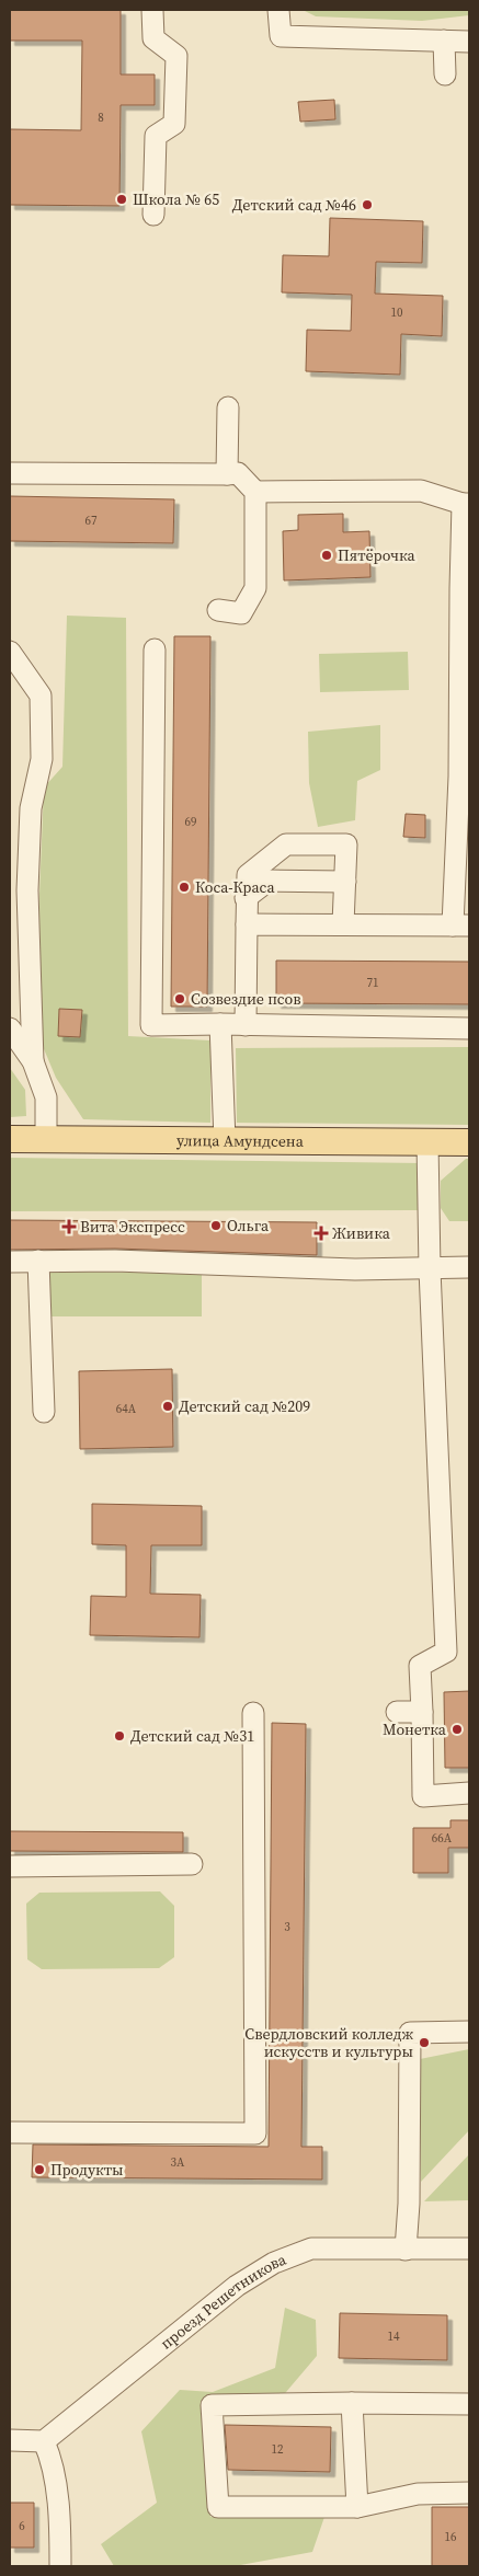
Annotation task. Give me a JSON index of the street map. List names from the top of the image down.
{
  "streets": {
    "main road": ["улица Амундсена"],
    "street": ["проезд Решетникова"]
  },
  "places": {
    "other": [
      "Школа № 65",
      "Детский сад №46",
      "Пятёрочка",
      "Коса-Краса",
      "Созвездие псов",
      "Ольга",
      "Детский сад №209",
      "Монетка",
      "Детский сад №31",
      "Свердловский колледж искусств и культуры",
      "Продукты"
    ],
    "health": ["Вита Экспресс", "Живика"]
  },
  "house_numbers": [
    "8",
    "10",
    "67",
    "69",
    "71",
    "64А",
    "66А",
    "3",
    "3А",
    "14",
    "12",
    "6",
    "16"
  ]
}
